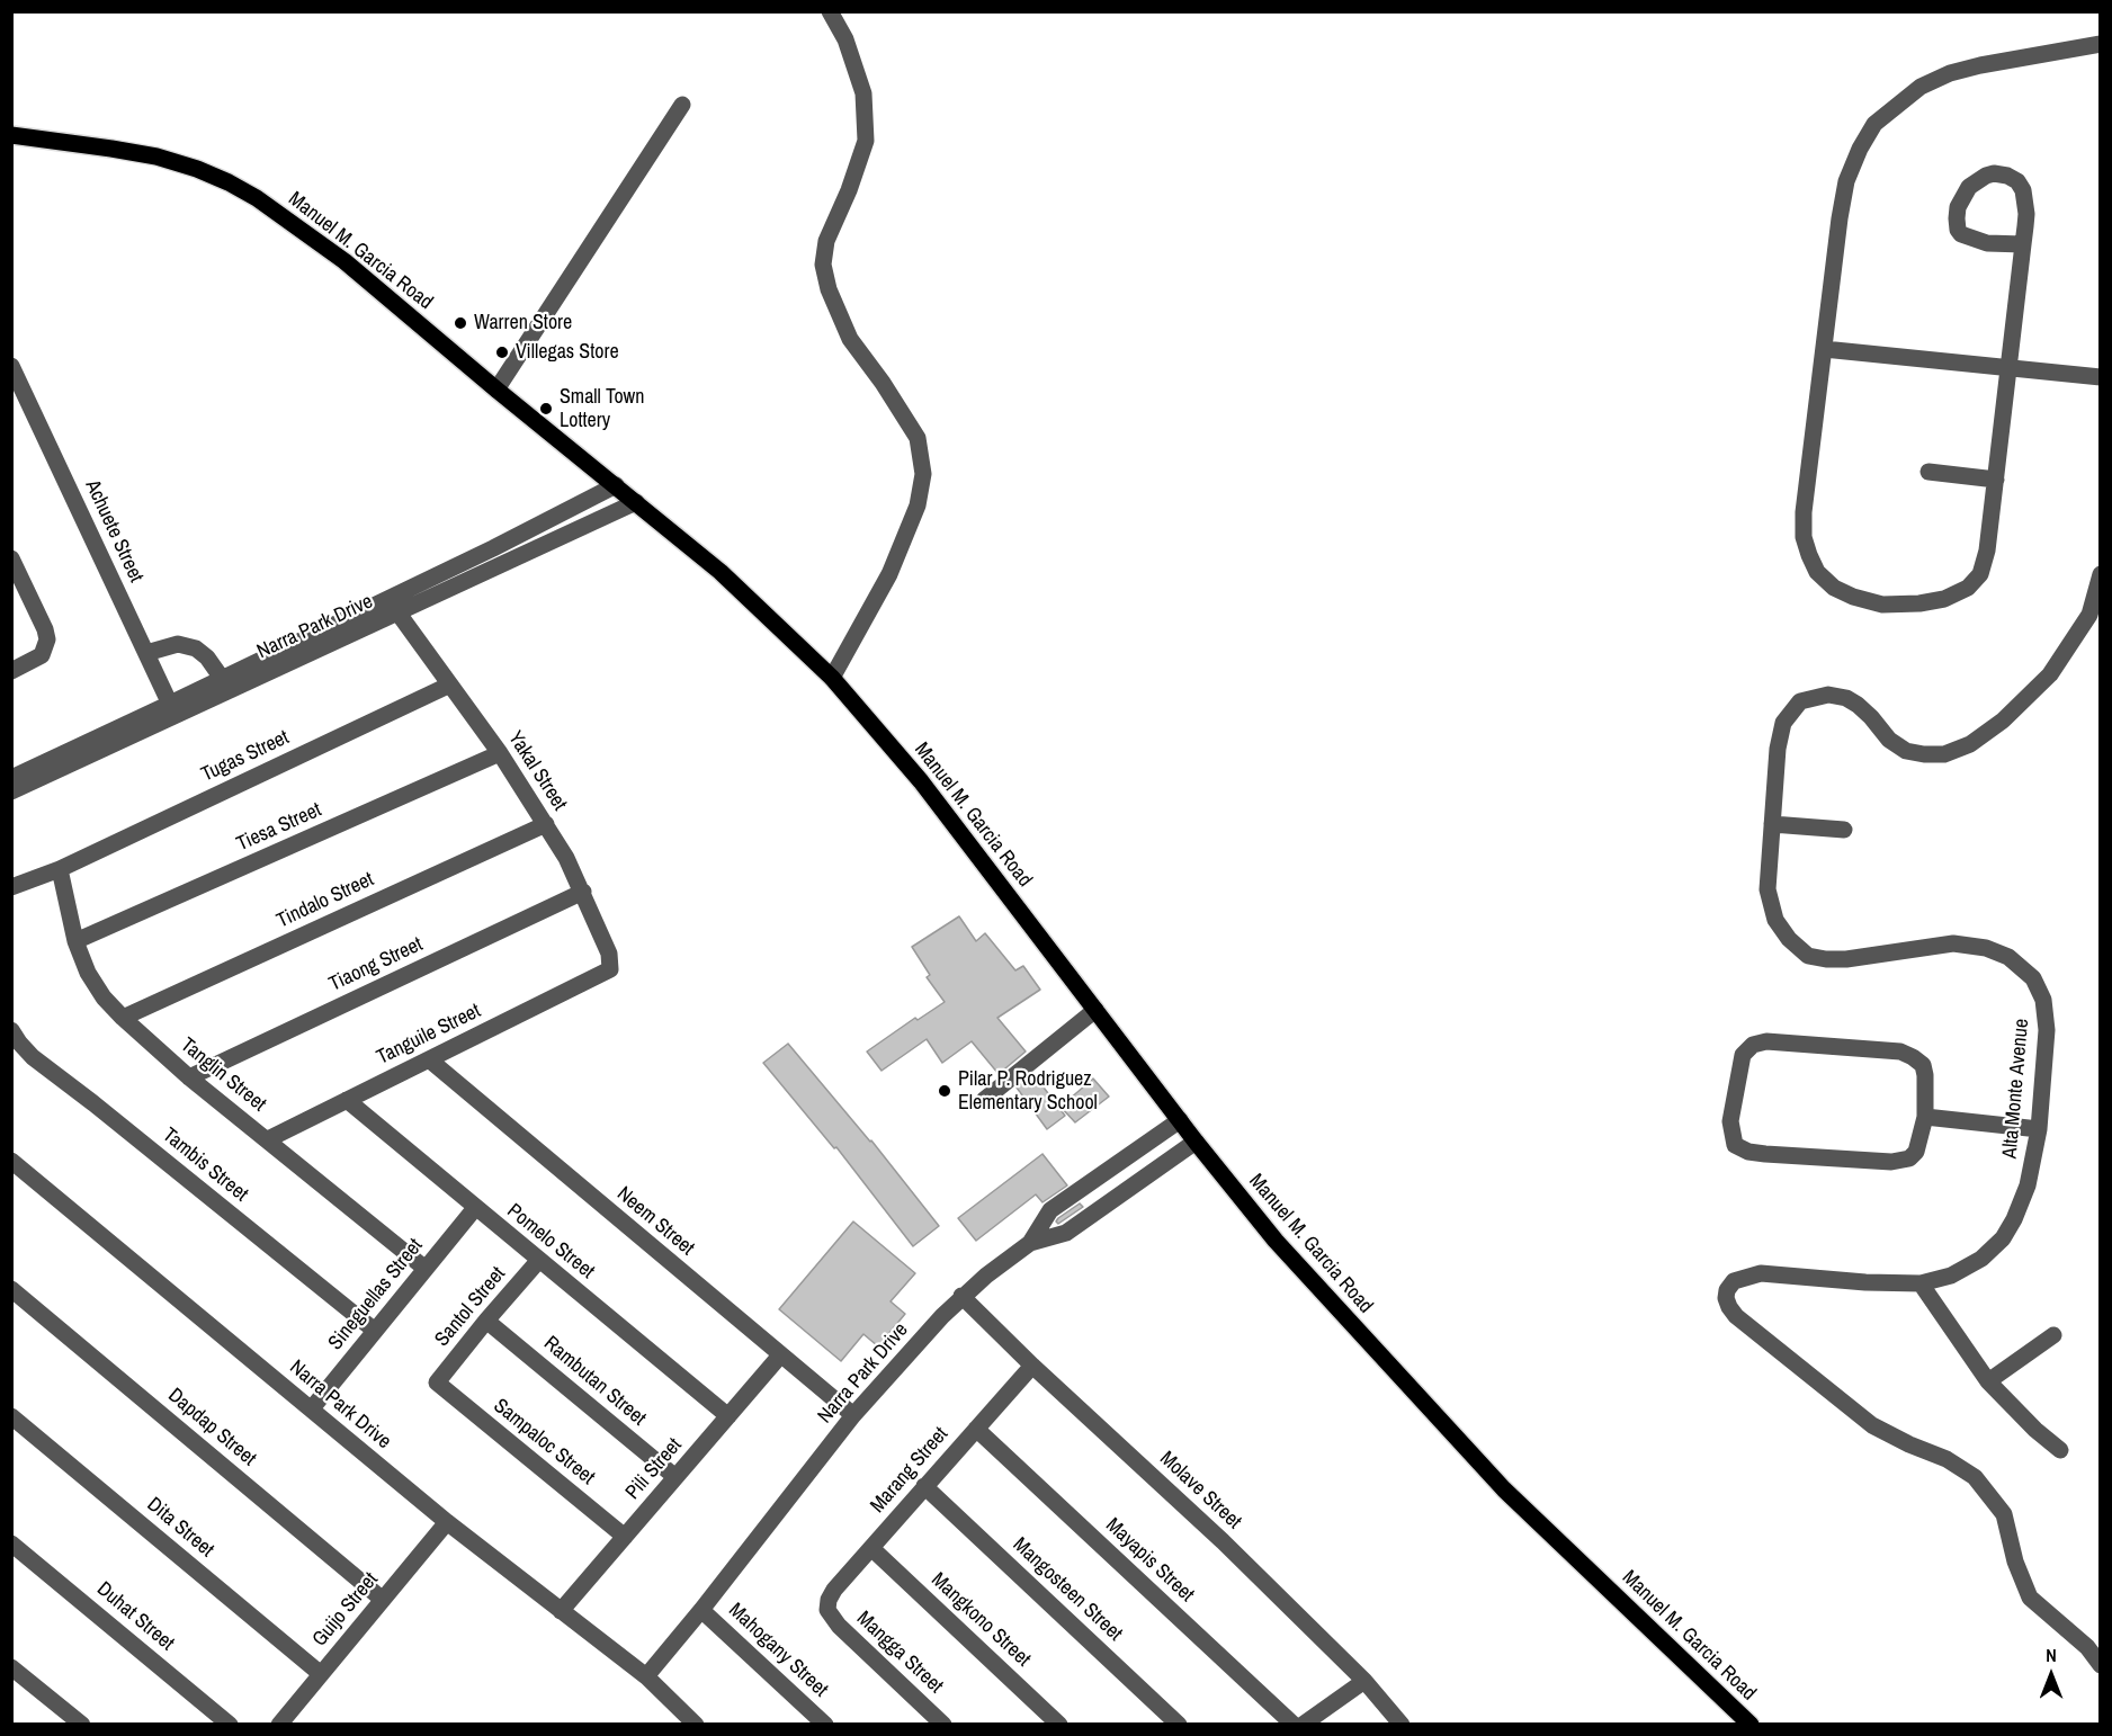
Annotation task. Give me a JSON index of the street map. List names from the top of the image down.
{
  "streets": {
    "main road": ["Manuel M. Garcia Road"],
    "street": [
      "Achuete Street",
      "Narra Park Drive",
      "Tugas Street",
      "Yakal Street",
      "Tiesa Street",
      "Tindalo Street",
      "Tiaong Street",
      "Tanguile Street",
      "Tanglin Street",
      "Alta Monte Avenue",
      "Tambis Street",
      "Neem Street",
      "Pomelo Street",
      "Sineguellas Street",
      "Santol Street",
      "Rambutan Street",
      "Dapdap Street",
      "Sampaloc Street",
      "Pili Street",
      "Marang Street",
      "Molave Street",
      "Dita Street",
      "Mayapis Street",
      "Mangosteen Street",
      "Guijo Street",
      "Duhat Street",
      "Mangkono Street",
      "Mahogany Street",
      "Mangga Street"
    ]
  },
  "crossings": [
    ["Manuel M. Garcia Road", "Narra Park Drive"],
    ["Achuete Street", "Narra Park Drive"],
    ["Narra Park Drive", "Yakal Street"],
    ["Narra Park Drive", "Neem Street"],
    ["Narra Park Drive", "Sineguellas Street"],
    ["Narra Park Drive", "Pili Street"],
    ["Narra Park Drive", "Molave Street"],
    ["Narra Park Drive", "Guijo Street"],
    ["Narra Park Drive", "Mahogany Street"],
    ["Tugas Street", "Yakal Street"],
    ["Tugas Street", "Tanglin Street"],
    ["Yakal Street", "Tiesa Street"],
    ["Yakal Street", "Tindalo Street"],
    ["Yakal Street", "Tiaong Street"],
    ["Yakal Street", "Tanguile Street"],
    ["Tiesa Street", "Tanglin Street"],
    ["Tindalo Street", "Tanglin Street"],
    ["Tiaong Street", "Tanglin Street"],
    ["Tanguile Street", "Tanglin Street"],
    ["Tanguile Street", "Neem Street"],
    ["Tanguile Street", "Pomelo Street"],
    ["Tanglin Street", "Sineguellas Street"],
    ["Tambis Street", "Sineguellas Street"],
    ["Neem Street", "Pili Street"],
    ["Pomelo Street", "Sineguellas Street"],
    ["Pomelo Street", "Santol Street"],
    ["Pomelo Street", "Pili Street"],
    ["Santol Street", "Rambutan Street"],
    ["Santol Street", "Sampaloc Street"],
    ["Rambutan Street", "Pili Street"],
    ["Dapdap Street", "Guijo Street"],
    ["Sampaloc Street", "Pili Street"],
    ["Marang Street", "Molave Street"],
    ["Marang Street", "Mayapis Street"],
    ["Marang Street", "Mangosteen Street"],
    ["Marang Street", "Mangkono Street"],
    ["Marang Street", "Mangga Street"],
    ["Dita Street", "Guijo Street"]
  ],
  "places": [
    "Warren Store",
    "Villegas Store",
    "Small Town Lottery",
    "Pilar P. Rodriguez Elementary School"
  ],
  "north": "top"
}
